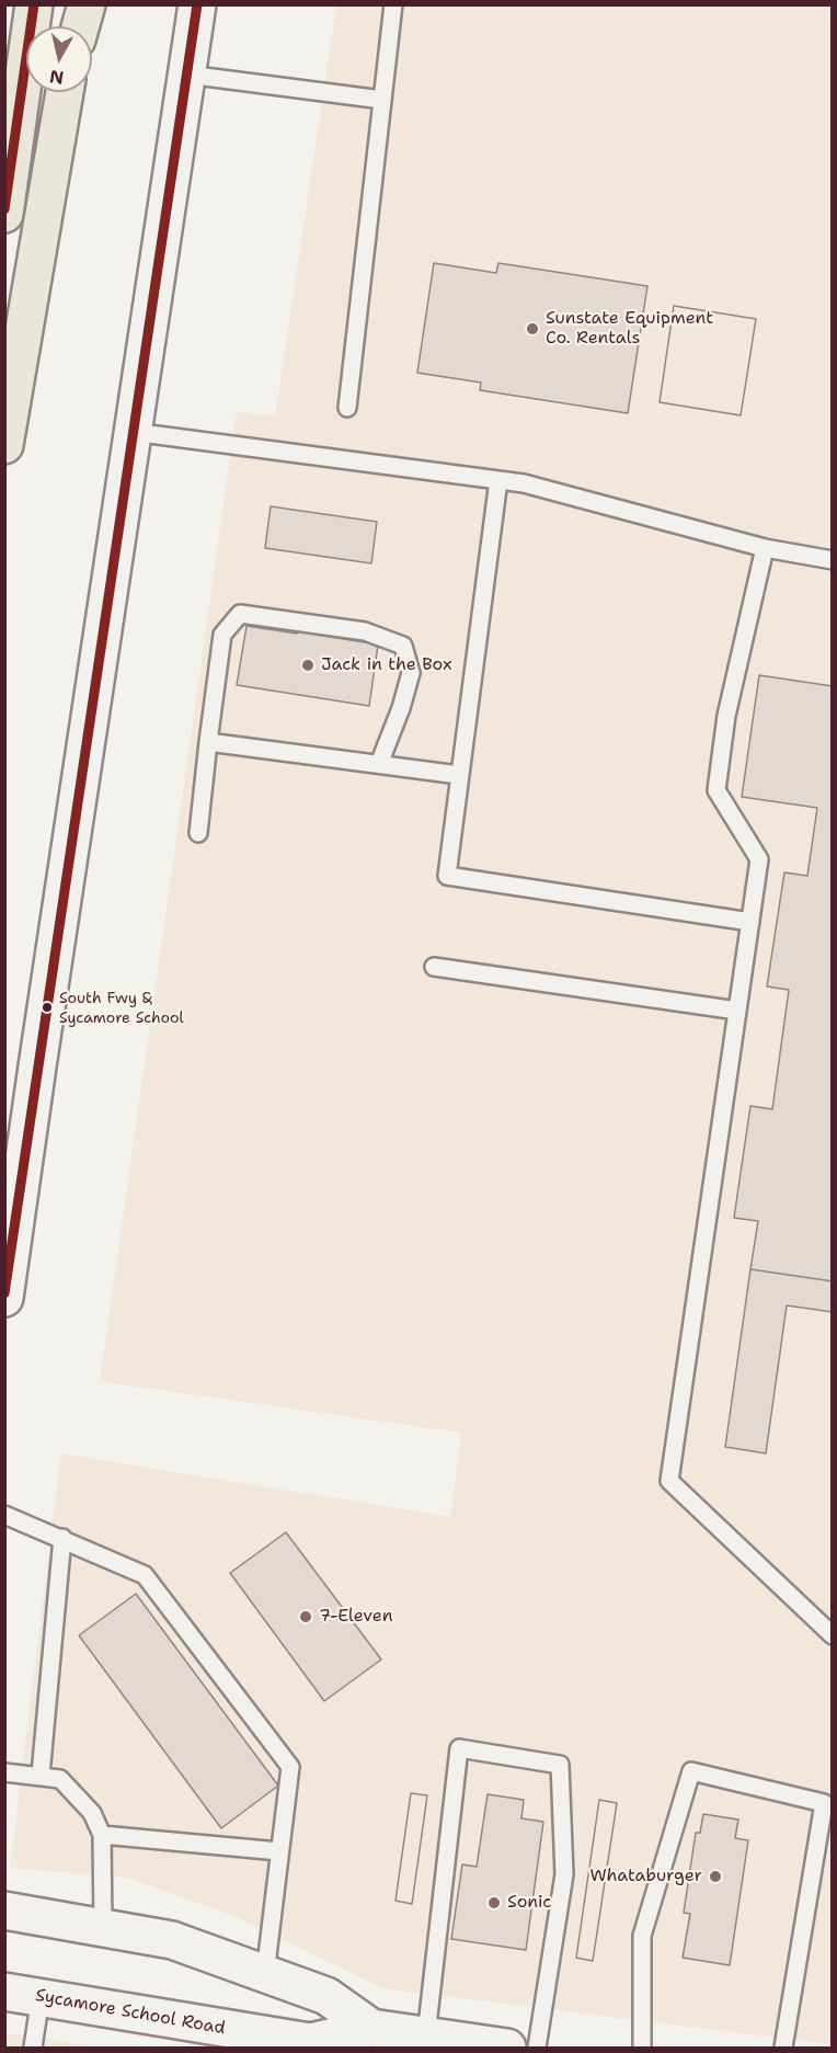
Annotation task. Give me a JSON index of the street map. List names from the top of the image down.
{
  "streets": {
    "main road": ["Sycamore School Road"]
  },
  "places": [
    "Sunstate Equipment Co. Rentals",
    "Jack in the Box",
    "South Fwy & Sycamore School",
    "7-Eleven",
    "Whataburger",
    "Sonic"
  ],
  "north": "bottom"
}
